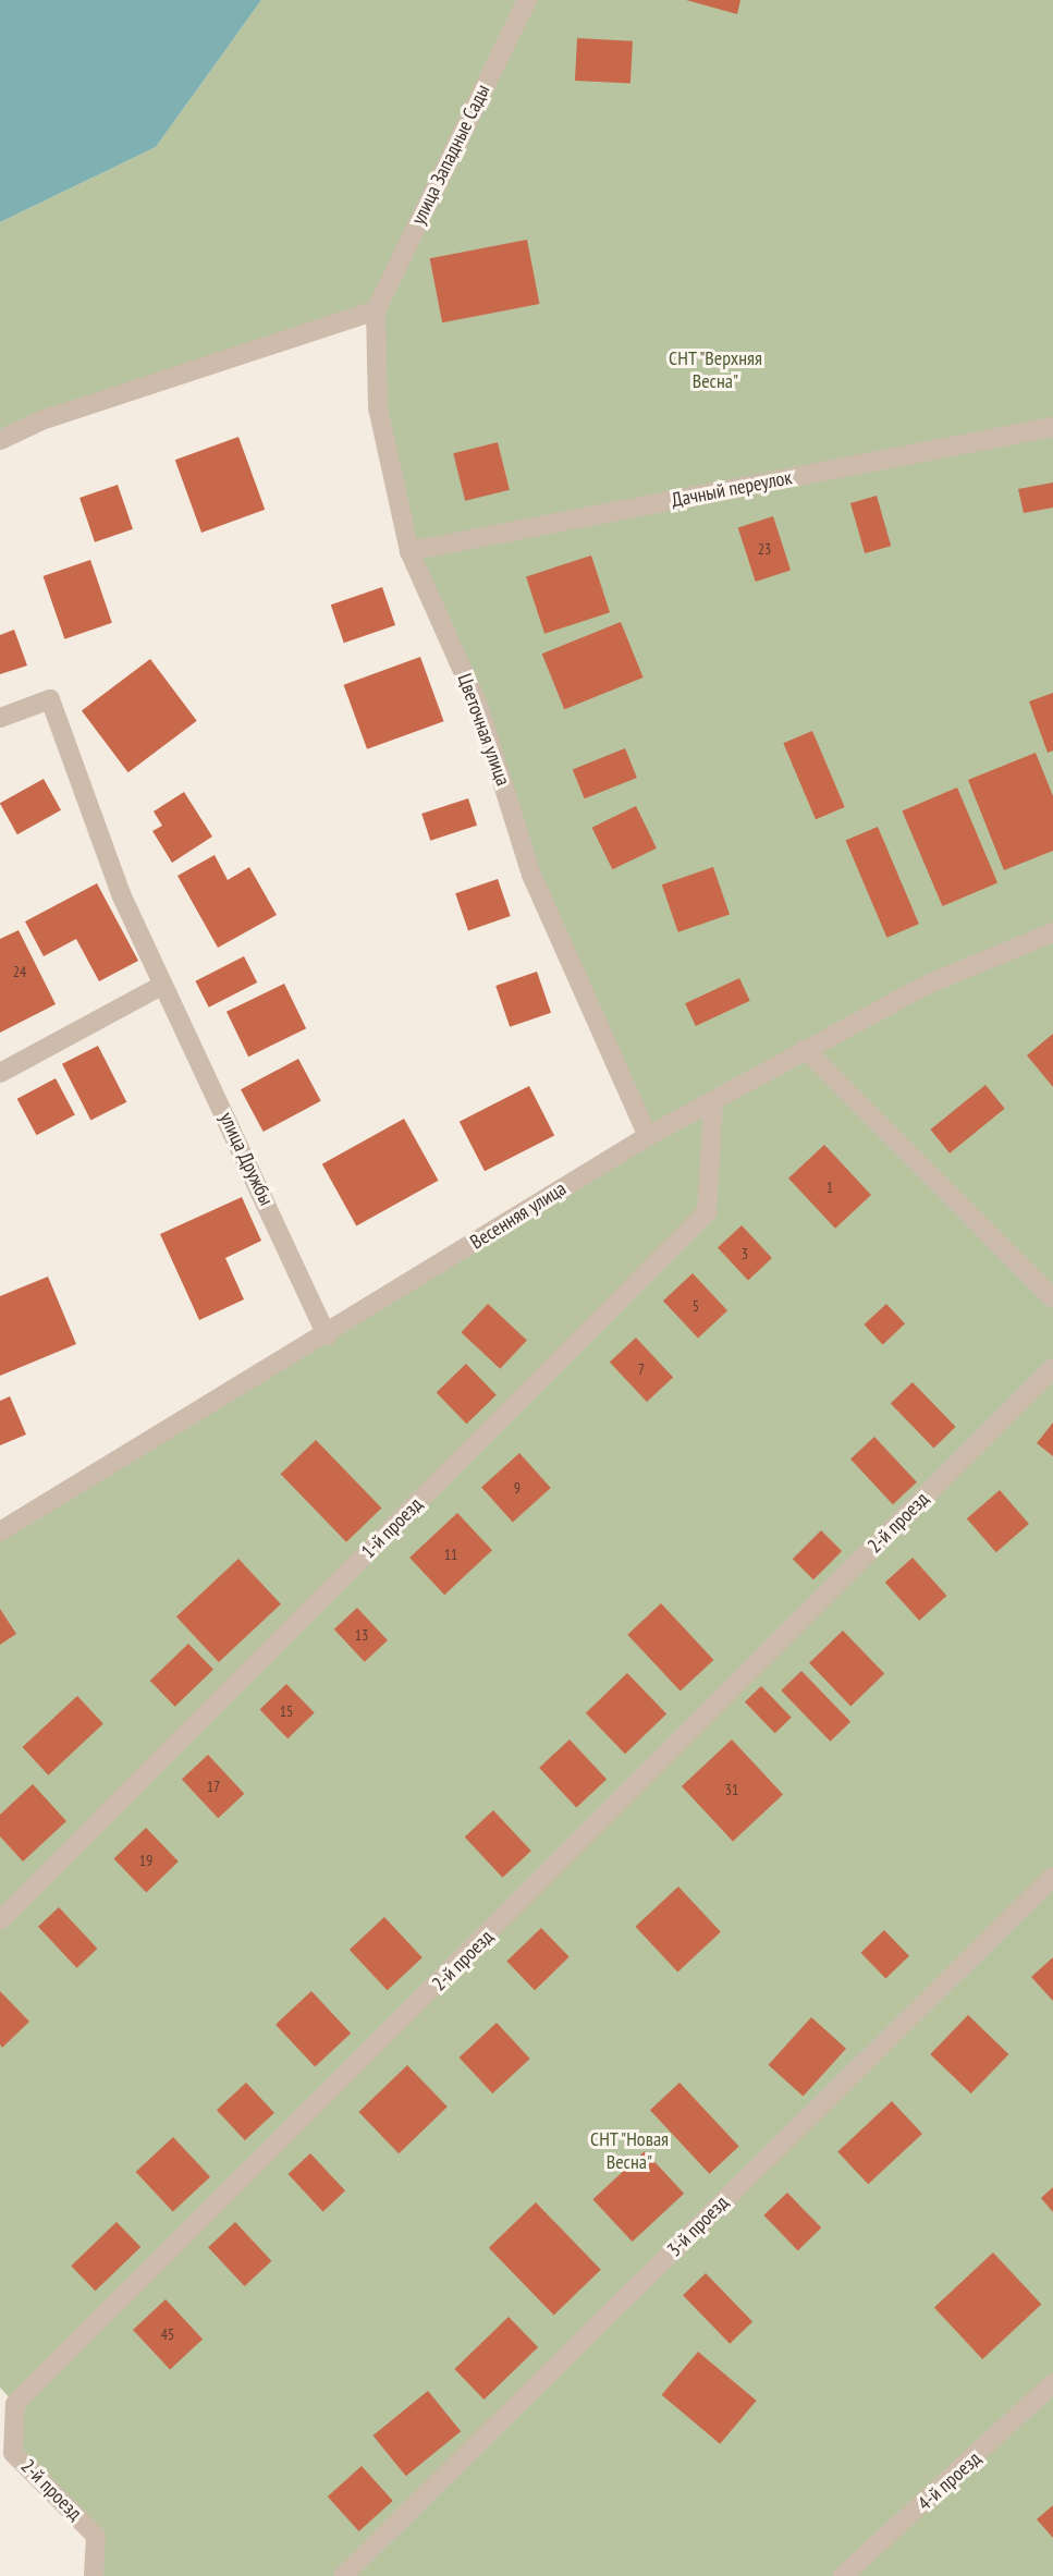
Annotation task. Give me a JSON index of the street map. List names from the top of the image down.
{
  "streets": {
    "street": [
      "улица Западные Сады",
      "Дачный переулок",
      "Цветочная улица",
      "улица Дружбы",
      "Весенняя улица",
      "2-й проезд",
      "1-й проезд",
      "3-й проезд",
      "4-й проезд"
    ]
  },
  "crossings": [
    ["улица Западные Сады", "Цветочная улица"],
    ["Дачный переулок", "Цветочная улица"],
    ["Цветочная улица", "Весенняя улица"],
    ["улица Дружбы", "Весенняя улица"],
    ["Весенняя улица", "1-й проезд"]
  ],
  "parks": ["СНТ \"Верхняя Весна\"", "СНТ \"Новая Весна\""],
  "house_numbers": [
    "23",
    "24",
    "1",
    "3",
    "5",
    "7",
    "9",
    "11",
    "13",
    "15",
    "17",
    "31",
    "19",
    "45"
  ]
}
